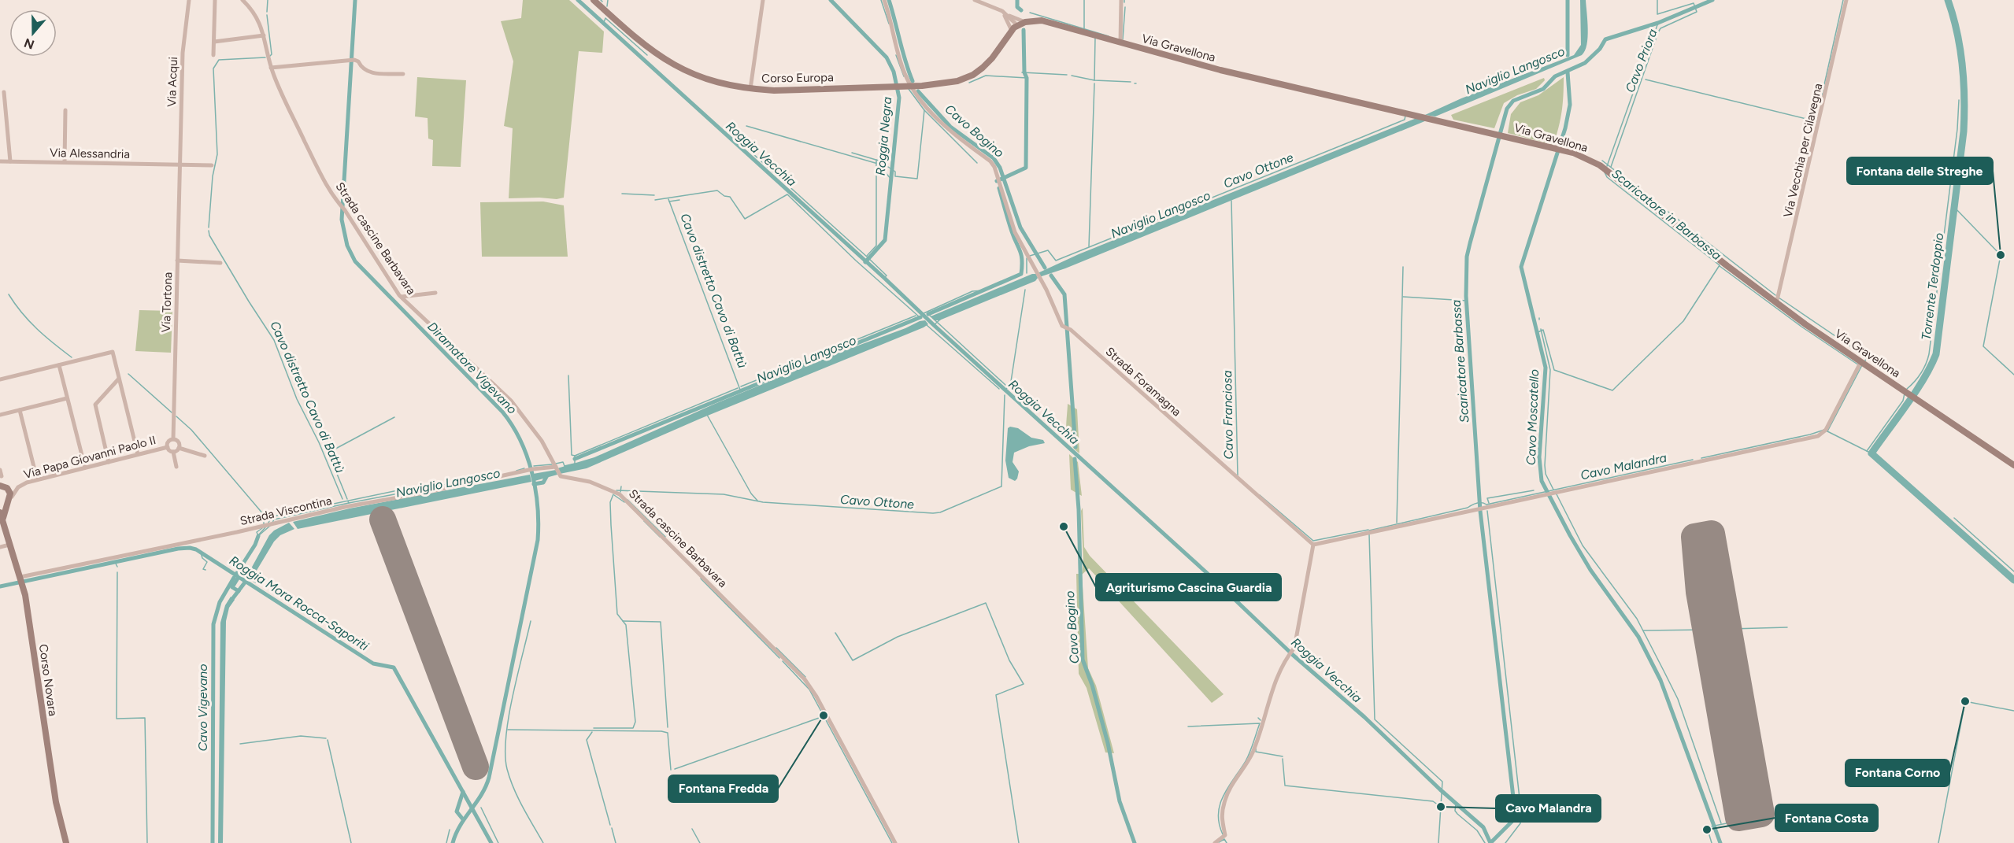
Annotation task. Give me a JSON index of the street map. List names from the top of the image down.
{
  "streets": {
    "main road": ["Via Gravellona", "Corso Europa", "Corso Novara"],
    "street": [
      "Via Acqui",
      "Via Vecchia per Cilavegna",
      "Via Alessandria",
      "Strada cascine Barbavara",
      "Via Tortona",
      "Strada Foramagna",
      "Via Papa Giovanni Paolo II",
      "Strada Viscontina"
    ]
  },
  "crossings": [
    ["Via Gravellona", "Corso Europa"],
    ["Via Gravellona", "Via Vecchia per Cilavegna"],
    ["Corso Europa", "Strada Foramagna"],
    ["Via Acqui", "Via Alessandria"],
    ["Via Acqui", "Via Tortona"],
    ["Via Alessandria", "Via Tortona"],
    ["Strada cascine Barbavara", "Strada Viscontina"],
    ["Via Tortona", "Via Papa Giovanni Paolo II"],
    ["Via Papa Giovanni Paolo II", "Corso Novara"],
    ["Strada Viscontina", "Corso Novara"]
  ],
  "water": [
    "Cavo Priora",
    "Naviglio Langosco",
    "Cavo Bogino",
    "Roggia Negra",
    "Roggia Vecchia",
    "Cavo Ottone",
    "Scaricatore in Barbassa",
    "Torrente Terdoppio",
    "Cavo distretto Cavo di Battù",
    "Scaricatore Barbassa",
    "Diramatore Vigevano",
    "Cavo Franciosa",
    "Cavo Moscatello",
    "Cavo Malandra",
    "Roggia Mora Rocca-Saporiti",
    "Cavo Vigevano"
  ],
  "places": [
    "Fontana delle Streghe",
    "Agriturismo Cascina Guardia",
    "Fontana Corno",
    "Fontana Fredda",
    "Cavo Malandra",
    "Fontana Costa"
  ],
  "north": "bottom"
}
